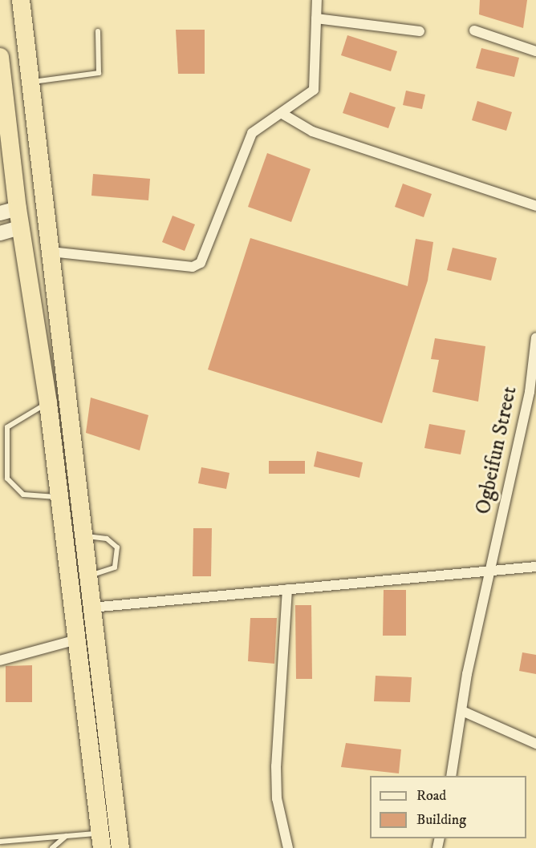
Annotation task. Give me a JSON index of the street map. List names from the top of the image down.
{
  "streets": {
    "street": ["Ogbeifun Street"]
  },
  "legend": ["Road", "Building"]
}
